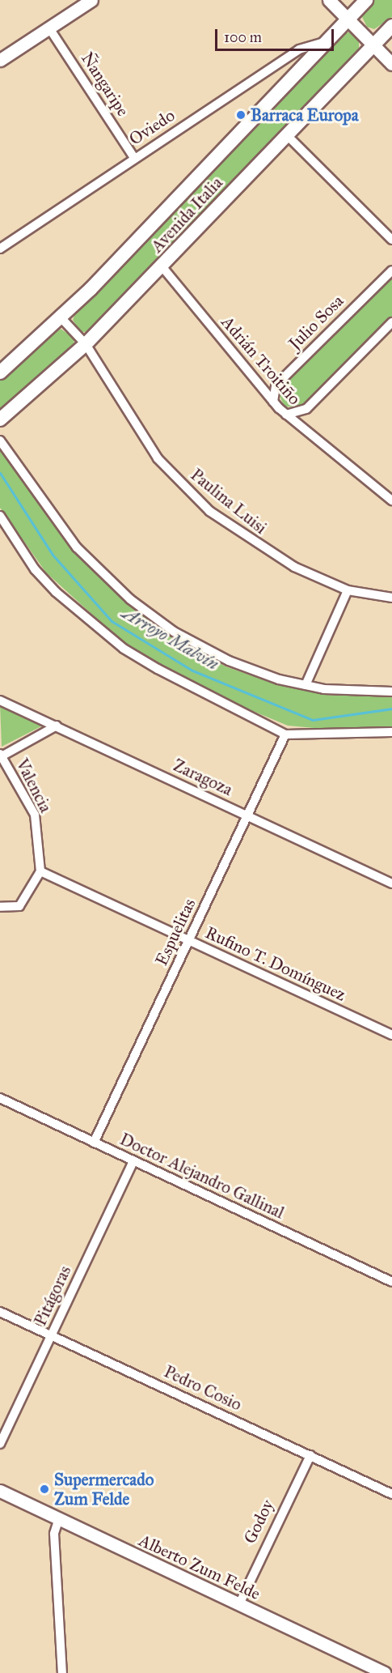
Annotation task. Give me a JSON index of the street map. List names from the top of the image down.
{
  "streets": {
    "main road": ["Avenida Italia"],
    "street": [
      "Ñangaripe",
      "Oviedo",
      "Julio Sosa",
      "Adrián Troitiño",
      "Paulina Luisi",
      "Zaragoza",
      "Valencia",
      "Espuelitas",
      "Rufino T. Domínguez",
      "Doctor Alejandro Gallinal",
      "Pitágoras",
      "Pedro Cosio",
      "Godoy",
      "Alberto Zum Felde"
    ]
  },
  "crossings": [
    ["Ñangaripe", "Oviedo"],
    ["Oviedo", "Avenida Italia"],
    ["Avenida Italia", "Adrián Troitiño"],
    ["Avenida Italia", "Paulina Luisi"],
    ["Julio Sosa", "Adrián Troitiño"],
    ["Zaragoza", "Espuelitas"],
    ["Valencia", "Rufino T. Domínguez"],
    ["Espuelitas", "Rufino T. Domínguez"],
    ["Espuelitas", "Doctor Alejandro Gallinal"],
    ["Doctor Alejandro Gallinal", "Pitágoras"],
    ["Pitágoras", "Pedro Cosio"],
    ["Pedro Cosio", "Godoy"],
    ["Godoy", "Alberto Zum Felde"]
  ],
  "water": ["Arroyo Malvín"],
  "places": ["Barraca Europa", "Supermercado Zum Felde"],
  "scale_bar": "100 m"
}
